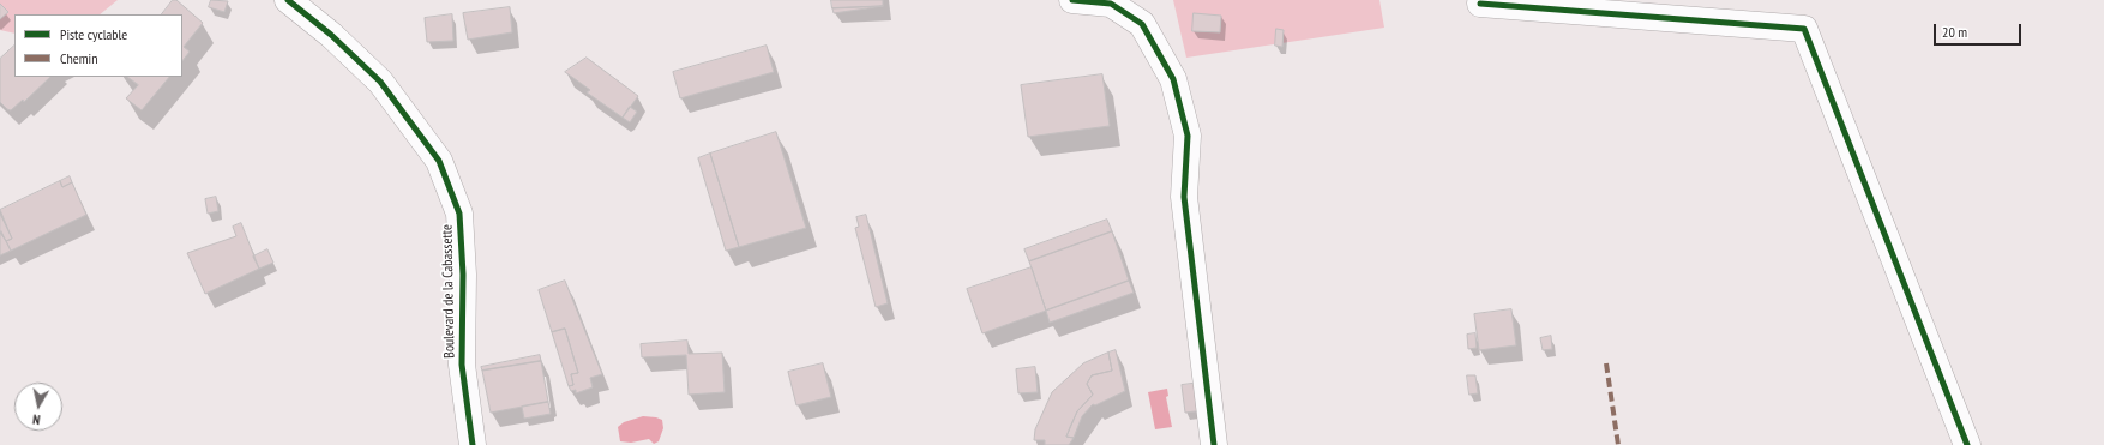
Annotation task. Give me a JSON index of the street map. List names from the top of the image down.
{
  "streets": {
    "street": ["Boulevard de la Cabassette"]
  },
  "legend": ["Piste cyclable", "Chemin"],
  "scale_bar": "20 m",
  "north": "bottom"
}
